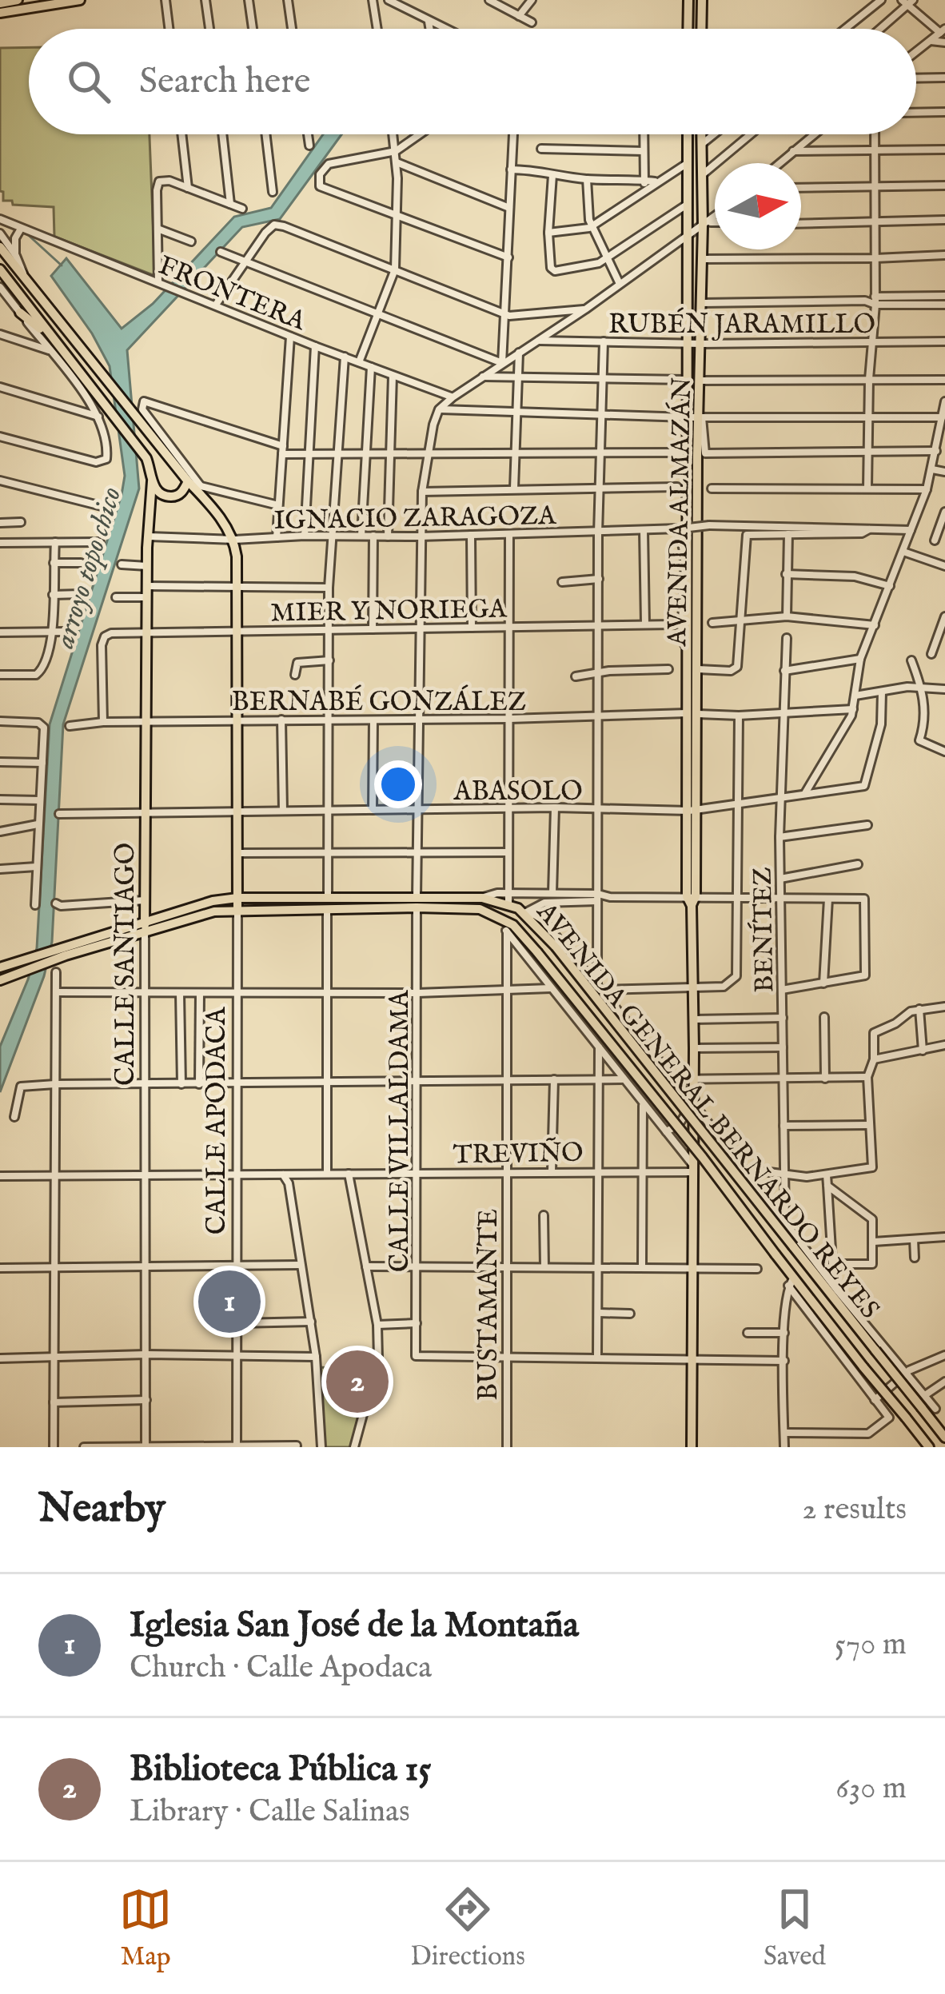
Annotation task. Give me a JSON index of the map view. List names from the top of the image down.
{
  "streets": {
    "main road": ["AVENIDA ALMAZÁN", "CALLE SANTIAGO", "AVENIDA GENERAL BERNARDO REYES"],
    "street": [
      "FRONTERA",
      "RUBÉN JARAMILLO",
      "IGNACIO ZARAGOZA",
      "MIER Y NORIEGA",
      "BERNABÉ GONZÁLEZ",
      "ABASOLO",
      "BENÍTEZ",
      "CALLE APODACA",
      "CALLE VILLALDAMA",
      "TREVIÑO",
      "BUSTAMANTE"
    ]
  },
  "crossings": [
    ["RUBÉN JARAMILLO", "AVENIDA ALMAZÁN"],
    ["AVENIDA ALMAZÁN", "BERNABÉ GONZÁLEZ"],
    ["AVENIDA ALMAZÁN", "ABASOLO"],
    ["AVENIDA ALMAZÁN", "TREVIÑO"],
    ["IGNACIO ZARAGOZA", "CALLE SANTIAGO"],
    ["IGNACIO ZARAGOZA", "CALLE VILLALDAMA"],
    ["MIER Y NORIEGA", "BERNABÉ GONZÁLEZ"],
    ["MIER Y NORIEGA", "CALLE SANTIAGO"],
    ["MIER Y NORIEGA", "CALLE VILLALDAMA"],
    ["BERNABÉ GONZÁLEZ", "BENÍTEZ"],
    ["BERNABÉ GONZÁLEZ", "CALLE SANTIAGO"],
    ["BERNABÉ GONZÁLEZ", "CALLE VILLALDAMA"],
    ["ABASOLO", "BENÍTEZ"],
    ["ABASOLO", "CALLE SANTIAGO"],
    ["ABASOLO", "CALLE VILLALDAMA"],
    ["CALLE SANTIAGO", "AVENIDA GENERAL BERNARDO REYES"],
    ["CALLE SANTIAGO", "TREVIÑO"],
    ["AVENIDA GENERAL BERNARDO REYES", "CALLE APODACA"],
    ["AVENIDA GENERAL BERNARDO REYES", "CALLE VILLALDAMA"],
    ["CALLE APODACA", "TREVIÑO"],
    ["CALLE VILLALDAMA", "TREVIÑO"],
    ["CALLE VILLALDAMA", "BUSTAMANTE"],
    ["TREVIÑO", "BUSTAMANTE"]
  ],
  "water": ["arroyo topo chico"],
  "north": "right",
  "page": {
    "search": "Search here",
    "pins": ["1", "2"],
    "heading": ["Nearby", "2 results"],
    "list": [
      {
        "mark": "1",
        "name": "Iglesia San José de la Montaña",
        "note": "Church · Calle Apodaca",
        "value": "570 m"
      },
      {
        "mark": "2",
        "name": "Biblioteca Pública 15",
        "note": "Library · Calle Salinas",
        "value": "630 m"
      }
    ],
    "nav": ["Map", "Directions", "Saved"]
  }
}
